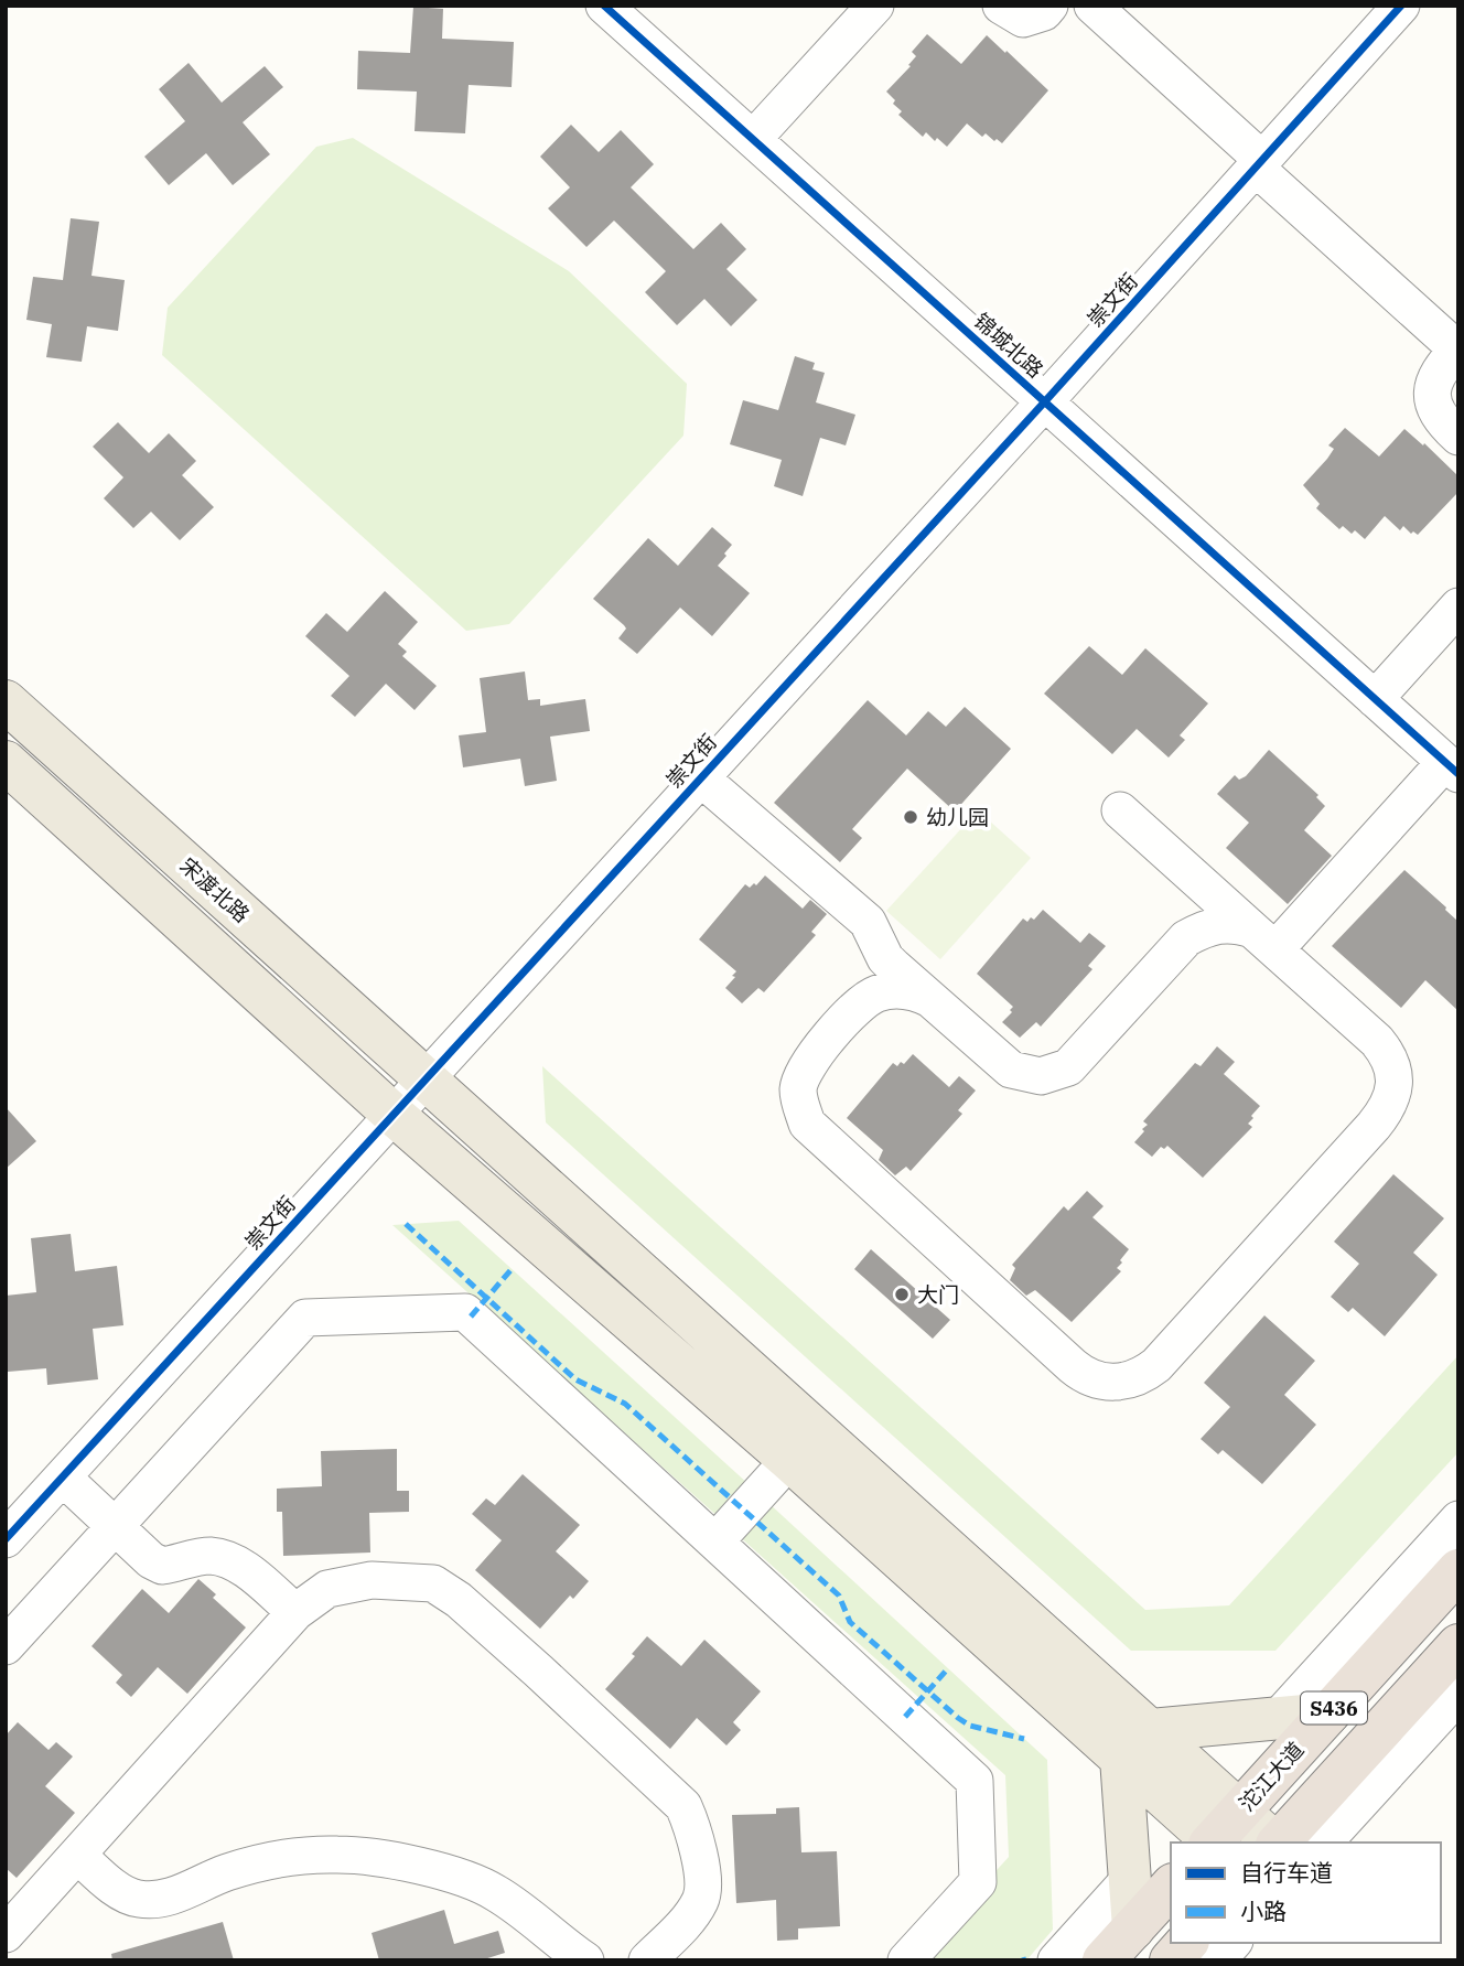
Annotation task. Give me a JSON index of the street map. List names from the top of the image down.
{
  "streets": {
    "highway": ["S436", "沱江大道"],
    "main road": ["宋渡北路"],
    "street": ["崇文街", "锦城北路"]
  },
  "crossings": [
    ["崇文街", "锦城北路"],
    ["崇文街", "宋渡北路"]
  ],
  "places": ["幼儿园", "大门"],
  "legend": ["自行车道", "小路"]
}
